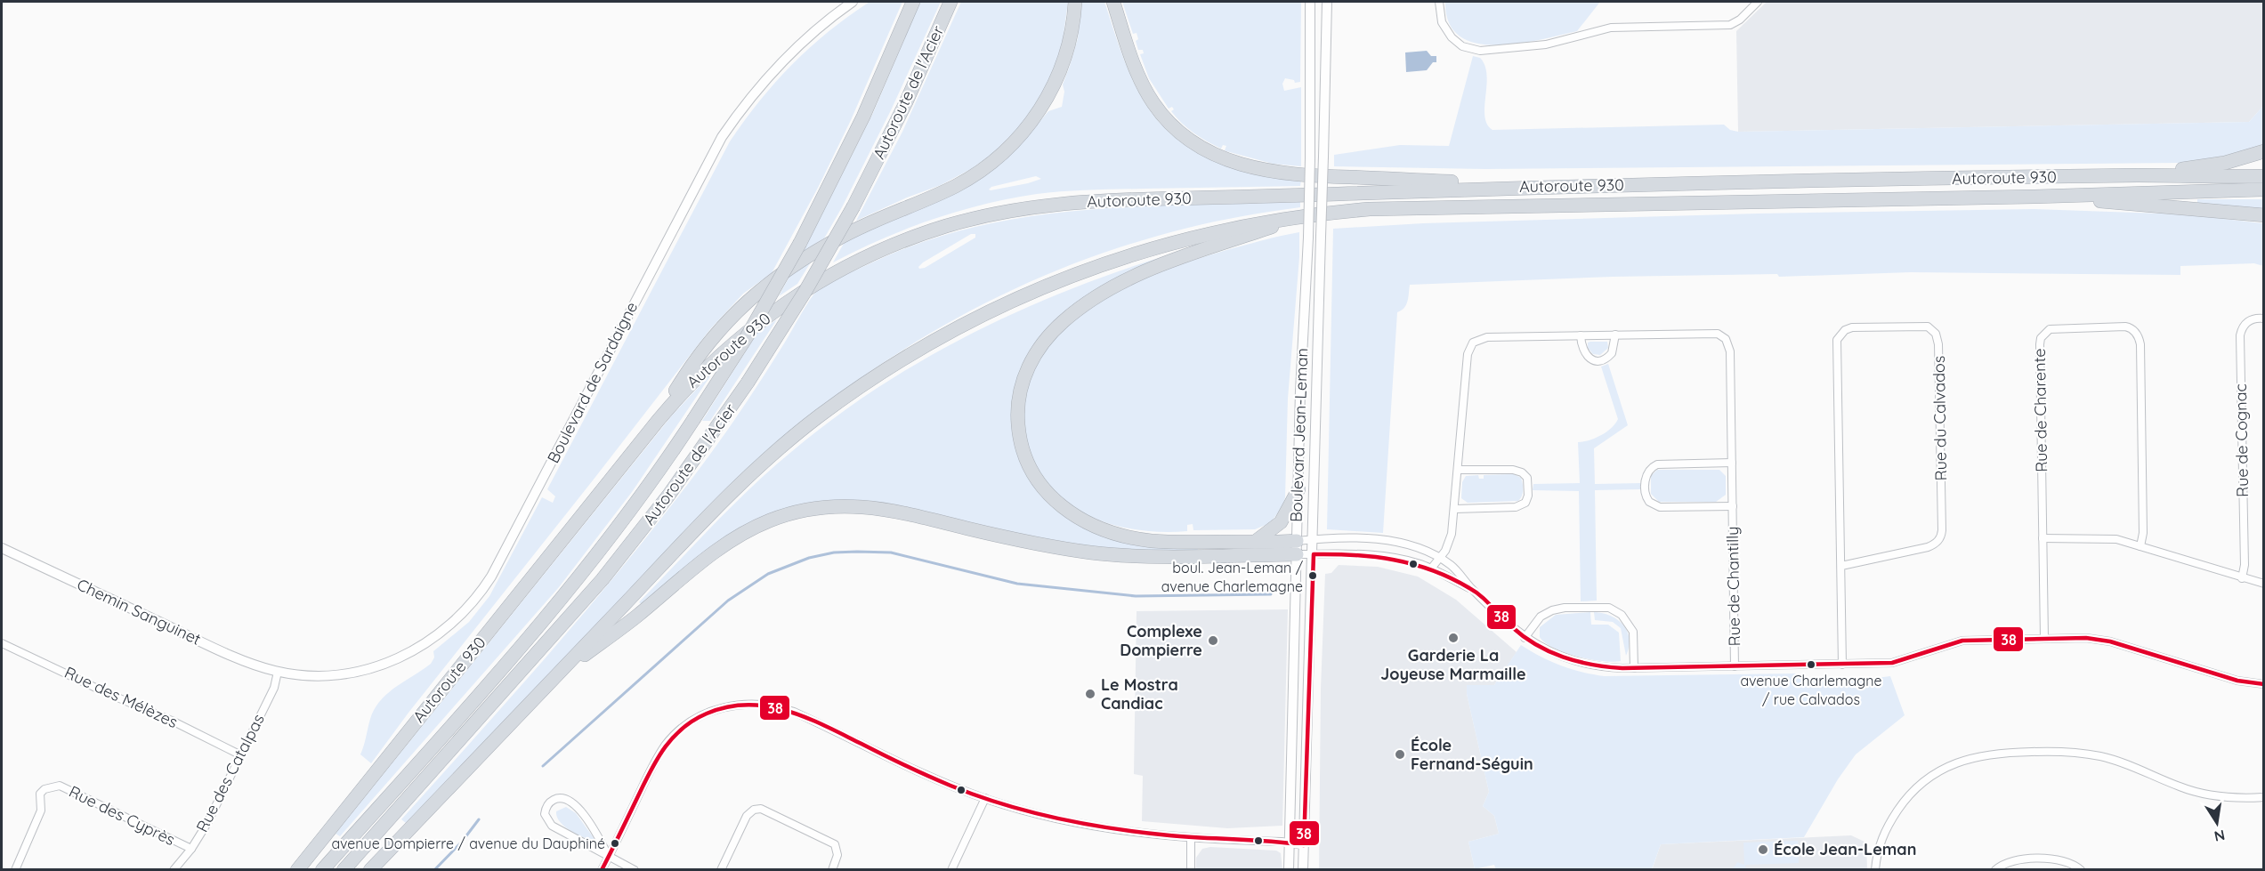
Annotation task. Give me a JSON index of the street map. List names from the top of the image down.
{
  "streets": {
    "highway": ["Autoroute de l'Acier", "Autoroute 930"],
    "street": [
      "Boulevard de Sardaigne",
      "Rue de Charente",
      "Rue du Calvados",
      "Boulevard Jean-Leman",
      "Rue de Cognac",
      "Rue de Chantilly",
      "Chemin Sanguinet",
      "Rue des Mélèzes",
      "Rue des Catalpas",
      "Rue des Cyprès"
    ]
  },
  "crossings": [
    ["Boulevard de Sardaigne", "Chemin Sanguinet"],
    ["Boulevard de Sardaigne", "Rue des Catalpas"],
    ["Chemin Sanguinet", "Rue des Catalpas"],
    ["Rue des Mélèzes", "Rue des Catalpas"],
    ["Rue des Catalpas", "Rue des Cyprès"]
  ],
  "places": [
    "boul. Jean-Leman / avenue Charlemagne",
    "Garderie La Joyeuse Marmaille",
    "Complexe Dompierre",
    "avenue Charlemagne / rue Calvados",
    "Le Mostra Candiac",
    "École Fernand-Séguin",
    "avenue Dompierre / avenue du Dauphiné",
    "École Jean-Leman"
  ],
  "lines": ["transit line 38"],
  "north": "bottom"
}
